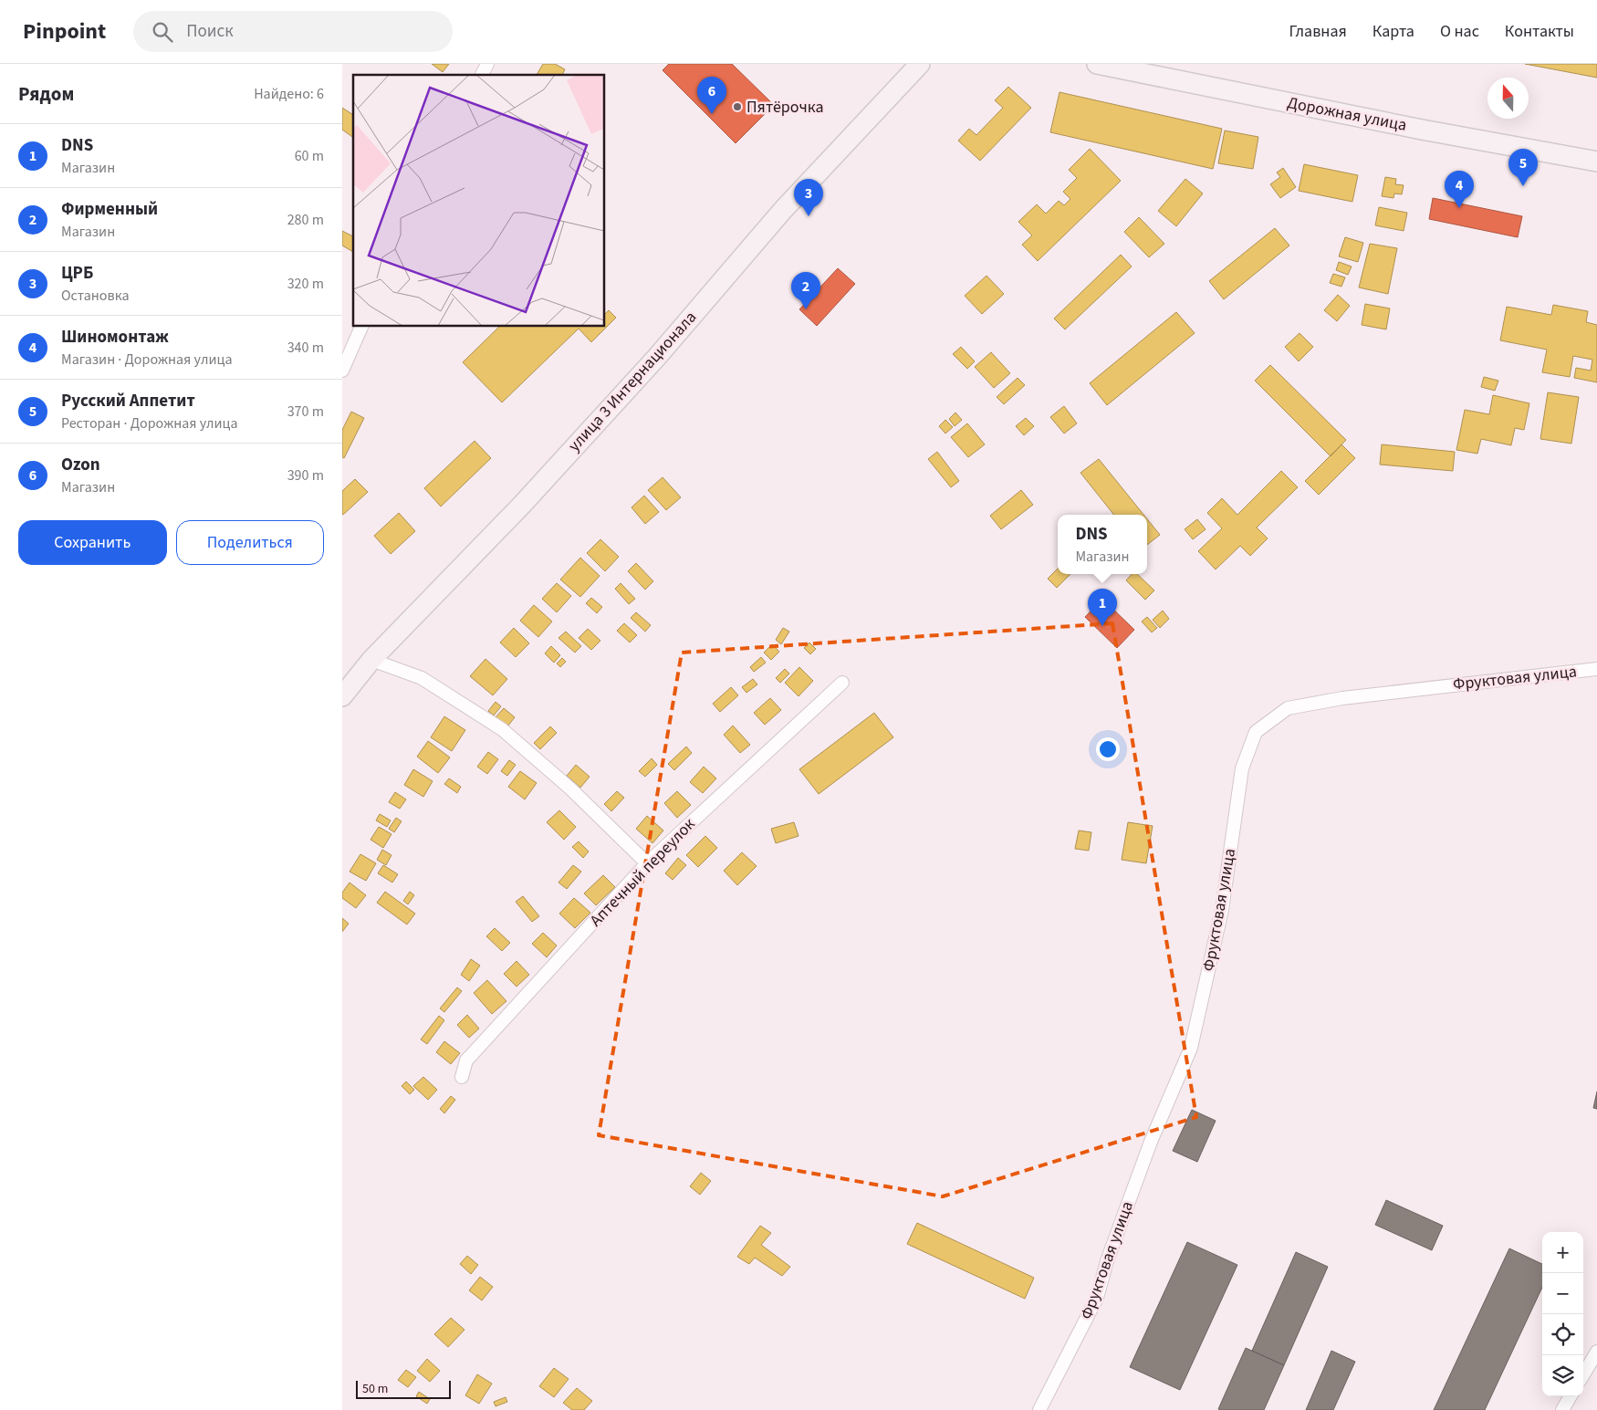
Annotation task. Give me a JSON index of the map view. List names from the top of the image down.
{
  "streets": {
    "main road": ["Дорожная улица", "улица 3 Интернационала"],
    "street": ["Фруктовая улица", "Аптечный переулок"]
  },
  "places": ["Пятёрочка"],
  "scale_bar": "50 m",
  "north": "top",
  "page": {
    "header": "Pinpoint",
    "search": "Поиск",
    "nav": [
      "Главная",
      "Карта",
      "О нас",
      "Контакты"
    ],
    "heading": ["Рядом", "Найдено: 6"],
    "pins": [
      "6",
      "5",
      "4",
      "3",
      "2",
      "1"
    ],
    "list": [
      {
        "mark": "1",
        "name": "DNS",
        "note": "Магазин",
        "value": "60 m"
      },
      {
        "mark": "2",
        "name": "Фирменный",
        "note": "Магазин",
        "value": "280 m"
      },
      {
        "mark": "3",
        "name": "ЦРБ",
        "note": "Остановка",
        "value": "320 m"
      },
      {
        "mark": "4",
        "name": "Шиномонтаж",
        "note": "Магазин · Дорожная улица",
        "value": "340 m"
      },
      {
        "mark": "5",
        "name": "Русский Аппетит",
        "note": "Ресторан · Дорожная улица",
        "value": "370 m"
      },
      {
        "mark": "6",
        "name": "Ozon",
        "note": "Магазин",
        "value": "390 m"
      }
    ],
    "buttons": ["Сохранить", "Поделиться"],
    "popup": ["DNS", "Магазин"],
    "map_buttons": ["+", "−"],
    "scale": "50 m"
  }
}
